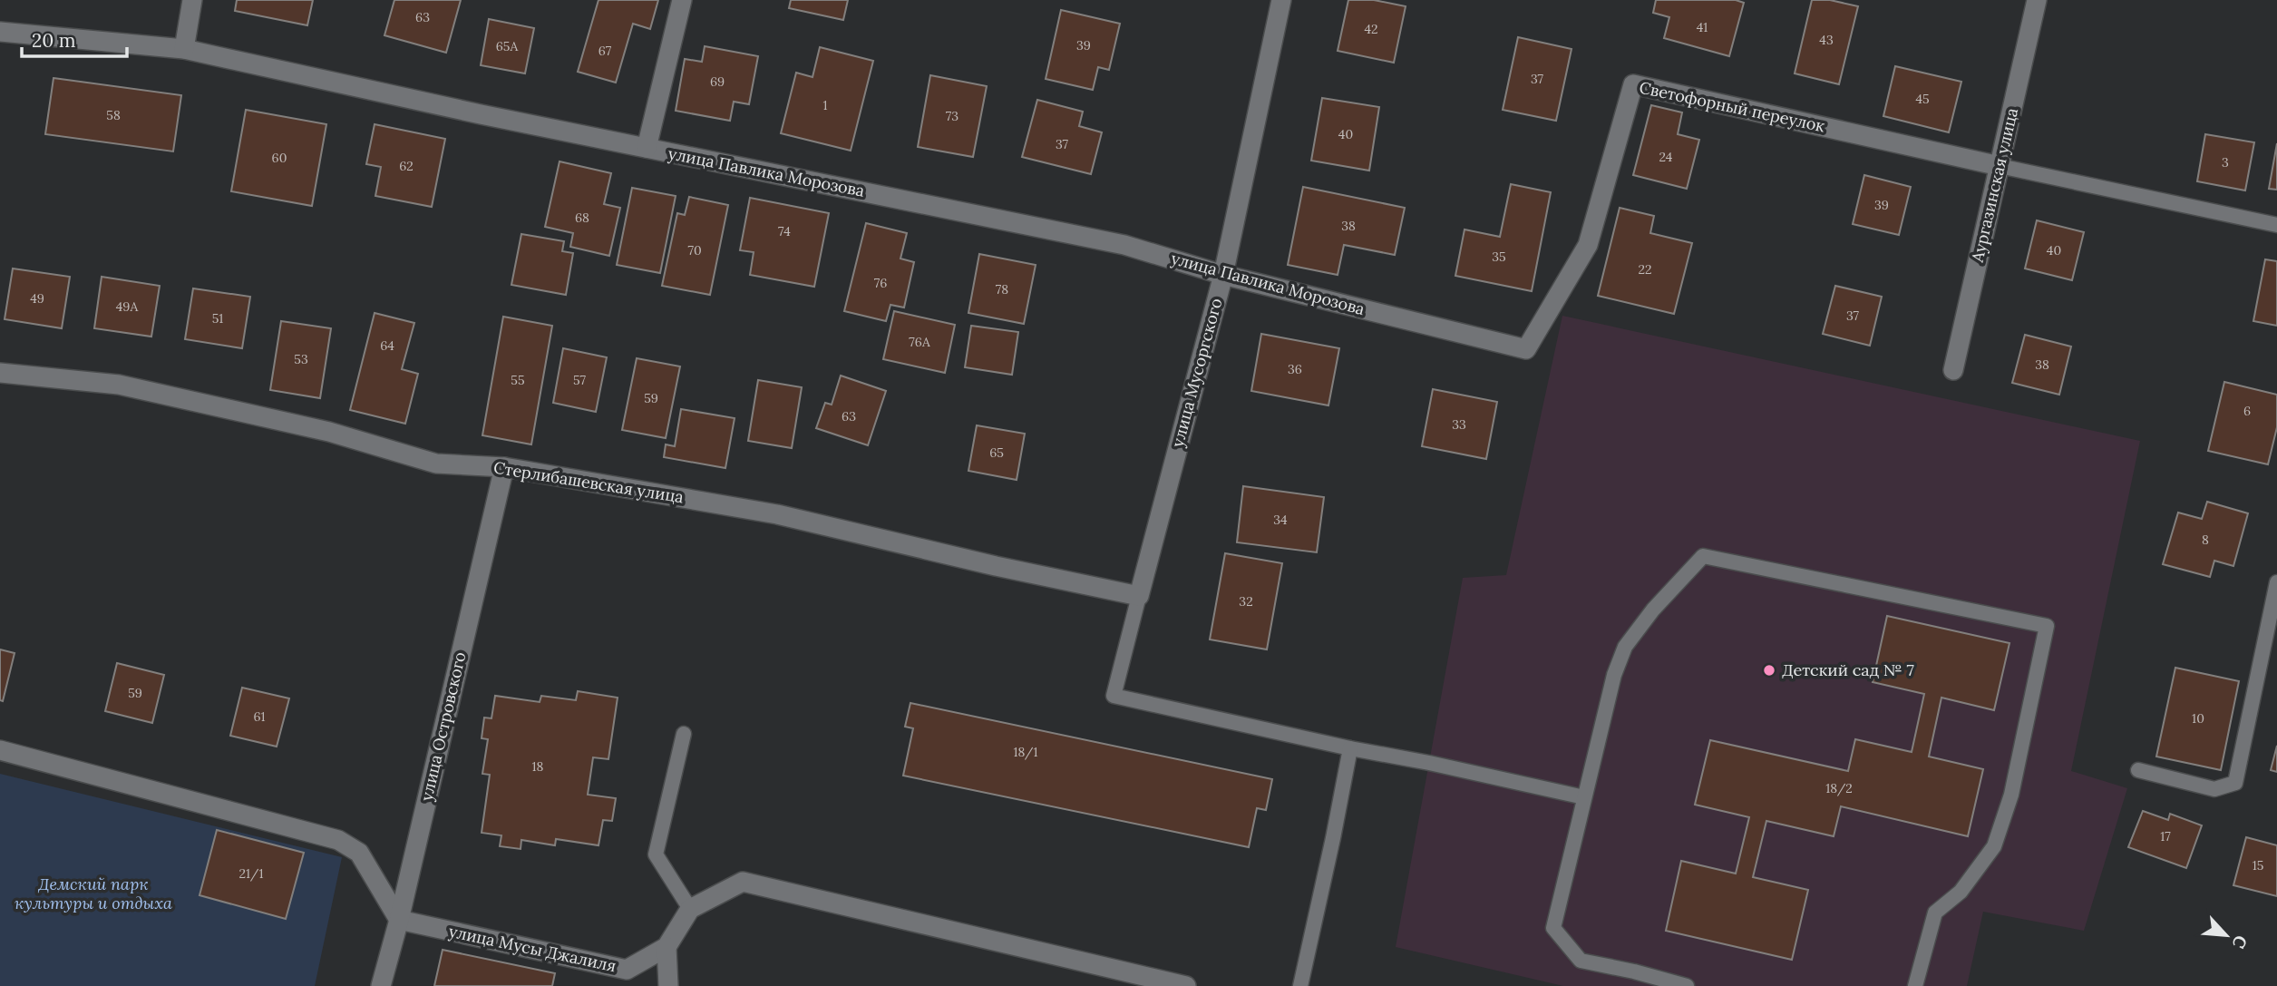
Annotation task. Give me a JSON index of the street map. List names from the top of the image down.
{
  "streets": {
    "street": [
      "Светофорный переулок",
      "улица Павлика Морозова",
      "Аургазинская улица",
      "улица Мусоргского",
      "Стерлибашевская улица",
      "улица Островского",
      "улица Мусы Джалиля"
    ]
  },
  "crossings": [
    ["Светофорный переулок", "улица Павлика Морозова"],
    ["Светофорный переулок", "Аургазинская улица"],
    ["улица Павлика Морозова", "улица Мусоргского"],
    ["улица Мусоргского", "Стерлибашевская улица"],
    ["Стерлибашевская улица", "улица Островского"],
    ["улица Островского", "улица Мусы Джалиля"]
  ],
  "parks": ["Демский парк культуры и отдыха"],
  "places": ["Детский сад № 7"],
  "house_numbers": [
    "63",
    "41",
    "42",
    "43",
    "39",
    "65А",
    "67",
    "37",
    "69",
    "45",
    "1",
    "58",
    "73",
    "40",
    "37",
    "24",
    "60",
    "3",
    "62",
    "39",
    "68",
    "38",
    "74",
    "70",
    "40",
    "35",
    "22",
    "76",
    "78",
    "49",
    "49А",
    "37",
    "51",
    "76А",
    "64",
    "53",
    "38",
    "36",
    "55",
    "57",
    "59",
    "6",
    "63",
    "33",
    "65",
    "34",
    "8",
    "32",
    "59",
    "61",
    "10",
    "18/1",
    "18",
    "18/2",
    "17",
    "15",
    "21/1"
  ],
  "scale_bar": "20 m",
  "north": "bottom right"
}
